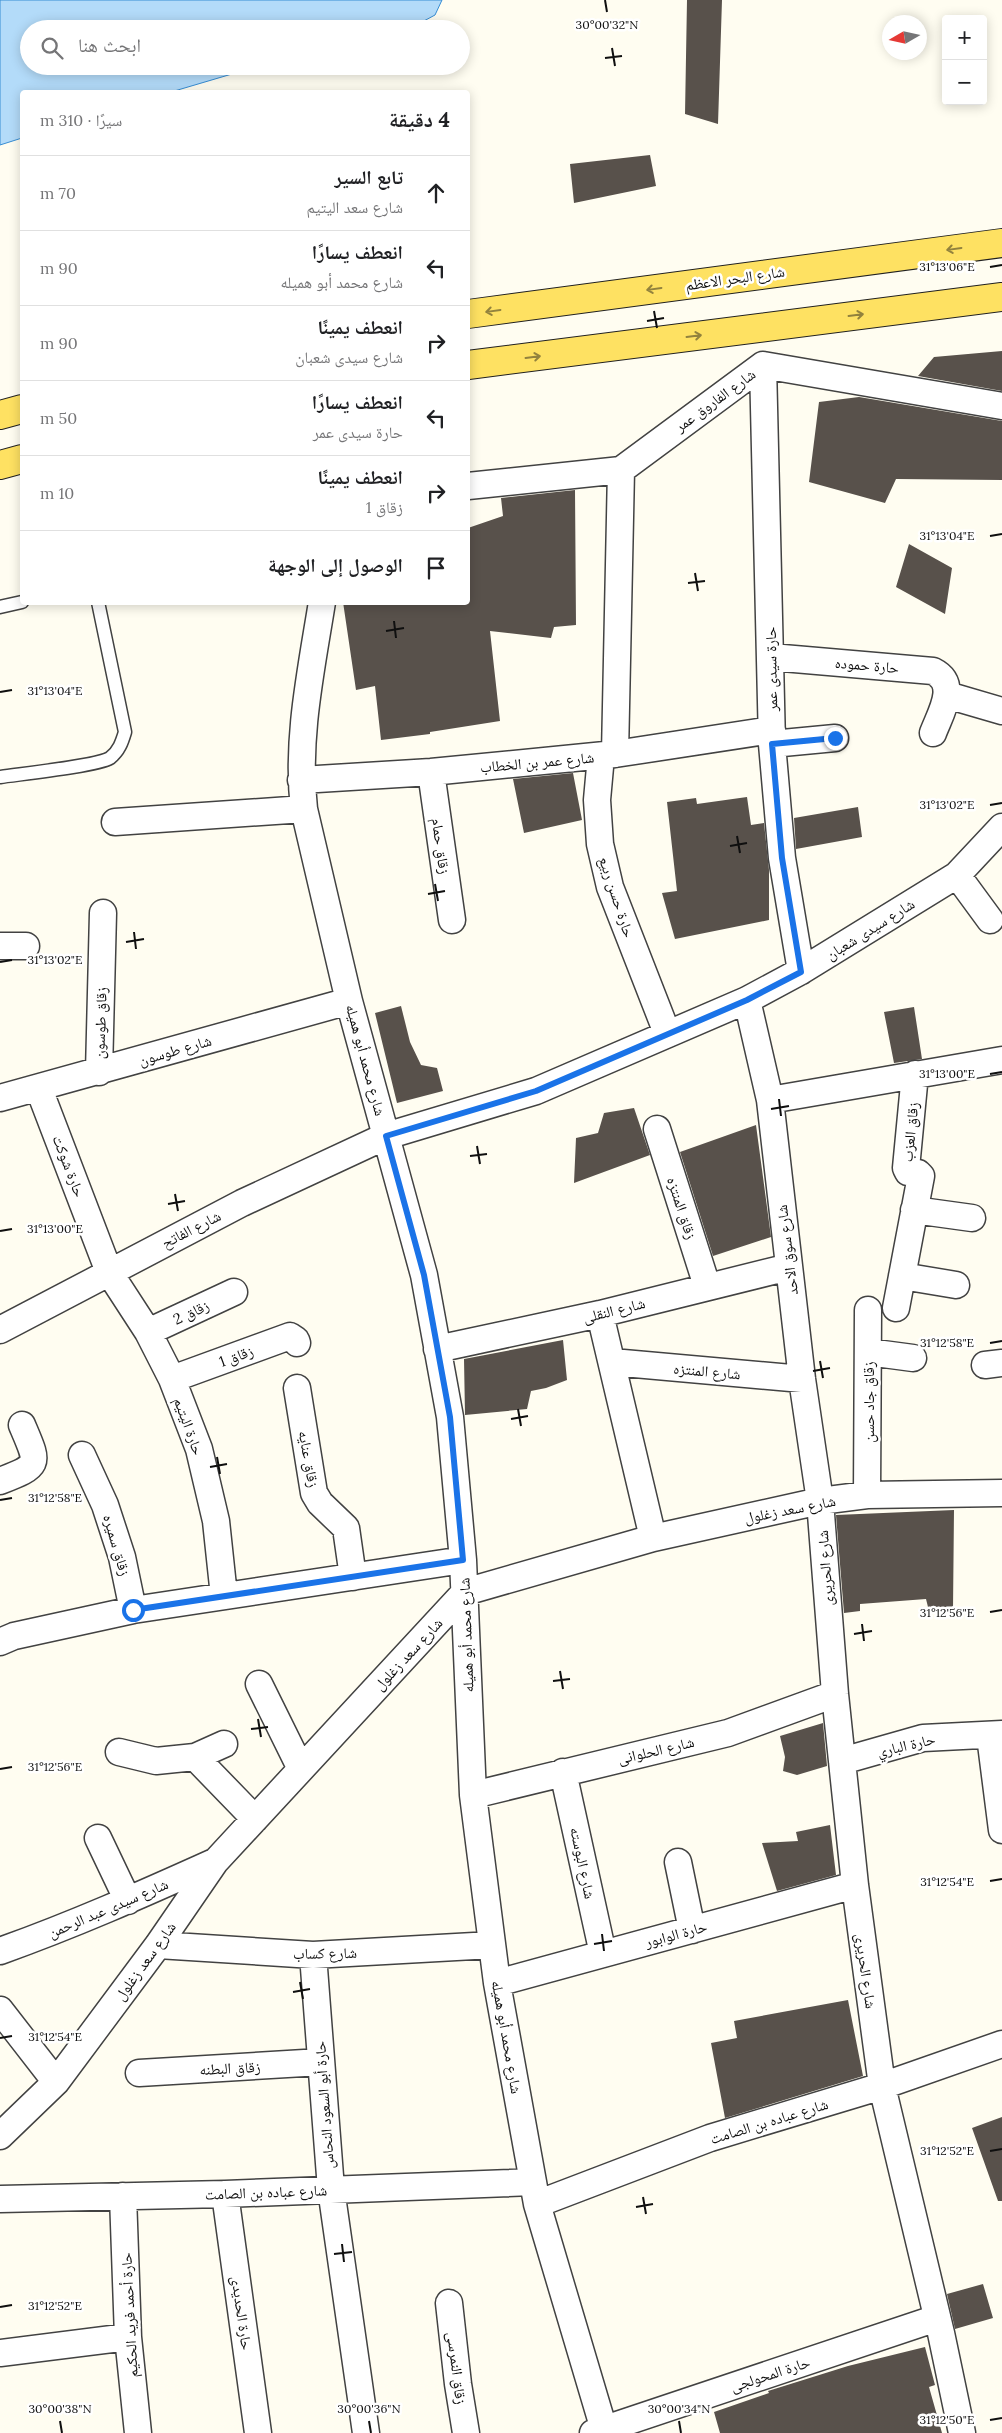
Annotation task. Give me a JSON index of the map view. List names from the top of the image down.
{
  "streets": {
    "main road": ["شارع البحر الاعظم"],
    "street": [
      "شارع الفاروق عمر",
      "حارة حموده",
      "حارة سيدى عمر",
      "شارع عمر بن الخطاب",
      "زقاق حمام",
      "حارة حسن ربيع",
      "شارع سيدى شعبان",
      "زقاق طوسون",
      "شارع طوسون",
      "شارع محمد أبو هميله",
      "زقاق العزب",
      "حارة شوكت",
      "زقاق المنتزه",
      "شارع الفاتح",
      "شارع سوق الاحد",
      "شارع النقلى",
      "زقاق 2",
      "زقاق 1",
      "شارع المنتزه",
      "زقاق جاد حسن",
      "حارة اليتيم",
      "زقاق عنايه",
      "شارع سعد زغلول",
      "زقاق سميره",
      "شارع الحريرى",
      "حارة الباري",
      "شارع الحلوانى",
      "شارع البوسته",
      "شارع سيدى عبد الرحمن",
      "حارة الوابور",
      "شارع كساب",
      "زقاق البطنه",
      "حارة أبو السعود النحاس",
      "شارع عباده بن الصامت",
      "حارة الحديدى",
      "حارة أحمد فريد الحكيم",
      "زقاق النمرسى",
      "حارة المحولجى"
    ]
  },
  "crossings": [
    ["شارع الفاروق عمر", "حارة سيدى عمر"],
    ["شارع الفاروق عمر", "حارة حسن ربيع"],
    ["حارة حموده", "حارة سيدى عمر"],
    ["حارة سيدى عمر", "شارع عمر بن الخطاب"],
    ["حارة سيدى عمر", "شارع سيدى شعبان"],
    ["شارع عمر بن الخطاب", "زقاق حمام"],
    ["شارع عمر بن الخطاب", "حارة حسن ربيع"],
    ["شارع عمر بن الخطاب", "شارع محمد أبو هميله"],
    ["حارة حسن ربيع", "شارع سيدى شعبان"],
    ["شارع سيدى شعبان", "شارع محمد أبو هميله"],
    ["شارع سيدى شعبان", "شارع الفاتح"],
    ["شارع سيدى شعبان", "شارع سوق الاحد"],
    ["زقاق طوسون", "شارع طوسون"],
    ["شارع طوسون", "شارع محمد أبو هميله"],
    ["شارع طوسون", "حارة شوكت"],
    ["شارع محمد أبو هميله", "شارع الفاتح"],
    ["شارع محمد أبو هميله", "شارع النقلى"],
    ["شارع محمد أبو هميله", "شارع سعد زغلول"],
    ["شارع محمد أبو هميله", "شارع الحلوانى"],
    ["شارع محمد أبو هميله", "حارة الوابور"],
    ["شارع محمد أبو هميله", "شارع كساب"],
    ["شارع محمد أبو هميله", "شارع عباده بن الصامت"],
    ["شارع محمد أبو هميله", "حارة المحولجى"],
    ["حارة شوكت", "شارع الفاتح"],
    ["حارة شوكت", "حارة اليتيم"],
    ["زقاق المنتزه", "شارع النقلى"],
    ["شارع الفاتح", "حارة اليتيم"],
    ["شارع سوق الاحد", "شارع النقلى"],
    ["شارع سوق الاحد", "شارع المنتزه"],
    ["شارع سوق الاحد", "شارع سعد زغلول"],
    ["شارع سوق الاحد", "شارع الحريرى"],
    ["زقاق 2", "حارة اليتيم"],
    ["زقاق 1", "حارة اليتيم"],
    ["زقاق جاد حسن", "شارع سعد زغلول"],
    ["شارع سعد زغلول", "شارع الحريرى"],
    ["شارع سعد زغلول", "شارع سيدى عبد الرحمن"],
    ["شارع سعد زغلول", "شارع كساب"],
    ["شارع الحريرى", "حارة الباري"],
    ["شارع الحريرى", "شارع الحلوانى"],
    ["شارع الحريرى", "حارة الوابور"],
    ["شارع الحريرى", "شارع عباده بن الصامت"],
    ["شارع الحريرى", "حارة المحولجى"],
    ["شارع الحلوانى", "شارع البوسته"],
    ["شارع البوسته", "حارة الوابور"],
    ["شارع كساب", "حارة أبو السعود النحاس"],
    ["زقاق البطنه", "حارة أبو السعود النحاس"],
    ["حارة أبو السعود النحاس", "شارع عباده بن الصامت"],
    ["شارع عباده بن الصامت", "حارة الحديدى"],
    ["شارع عباده بن الصامت", "حارة أحمد فريد الحكيم"]
  ],
  "north": "left",
  "page": {
    "map_buttons": ["+", "−"],
    "search": "ابحث هنا",
    "heading": ["4 دقيقة", "سيرًا · 310 m"],
    "list": [
      ["تابع السير", "شارع سعد اليتيم", "70 m"],
      ["انعطف يسارًا", "شارع محمد أبو هميله", "90 m"],
      ["انعطف يمينًا", "شارع سيدى شعبان", "90 m"],
      ["انعطف يسارًا", "حارة سيدى عمر", "50 m"],
      ["انعطف يمينًا", "زقاق 1", "10 m"],
      "الوصول إلى الوجهة"
    ]
  },
  "coordinates": [
    "30°00'32\"N",
    "31°13'06\"E",
    "31°13'04\"E",
    "31°13'02\"E",
    "31°13'00\"E",
    "31°12'58\"E",
    "31°12'56\"E",
    "31°12'54\"E",
    "31°12'52\"E",
    "30°00'38\"N",
    "30°00'36\"N",
    "30°00'34\"N",
    "31°12'50\"E"
  ]
}
